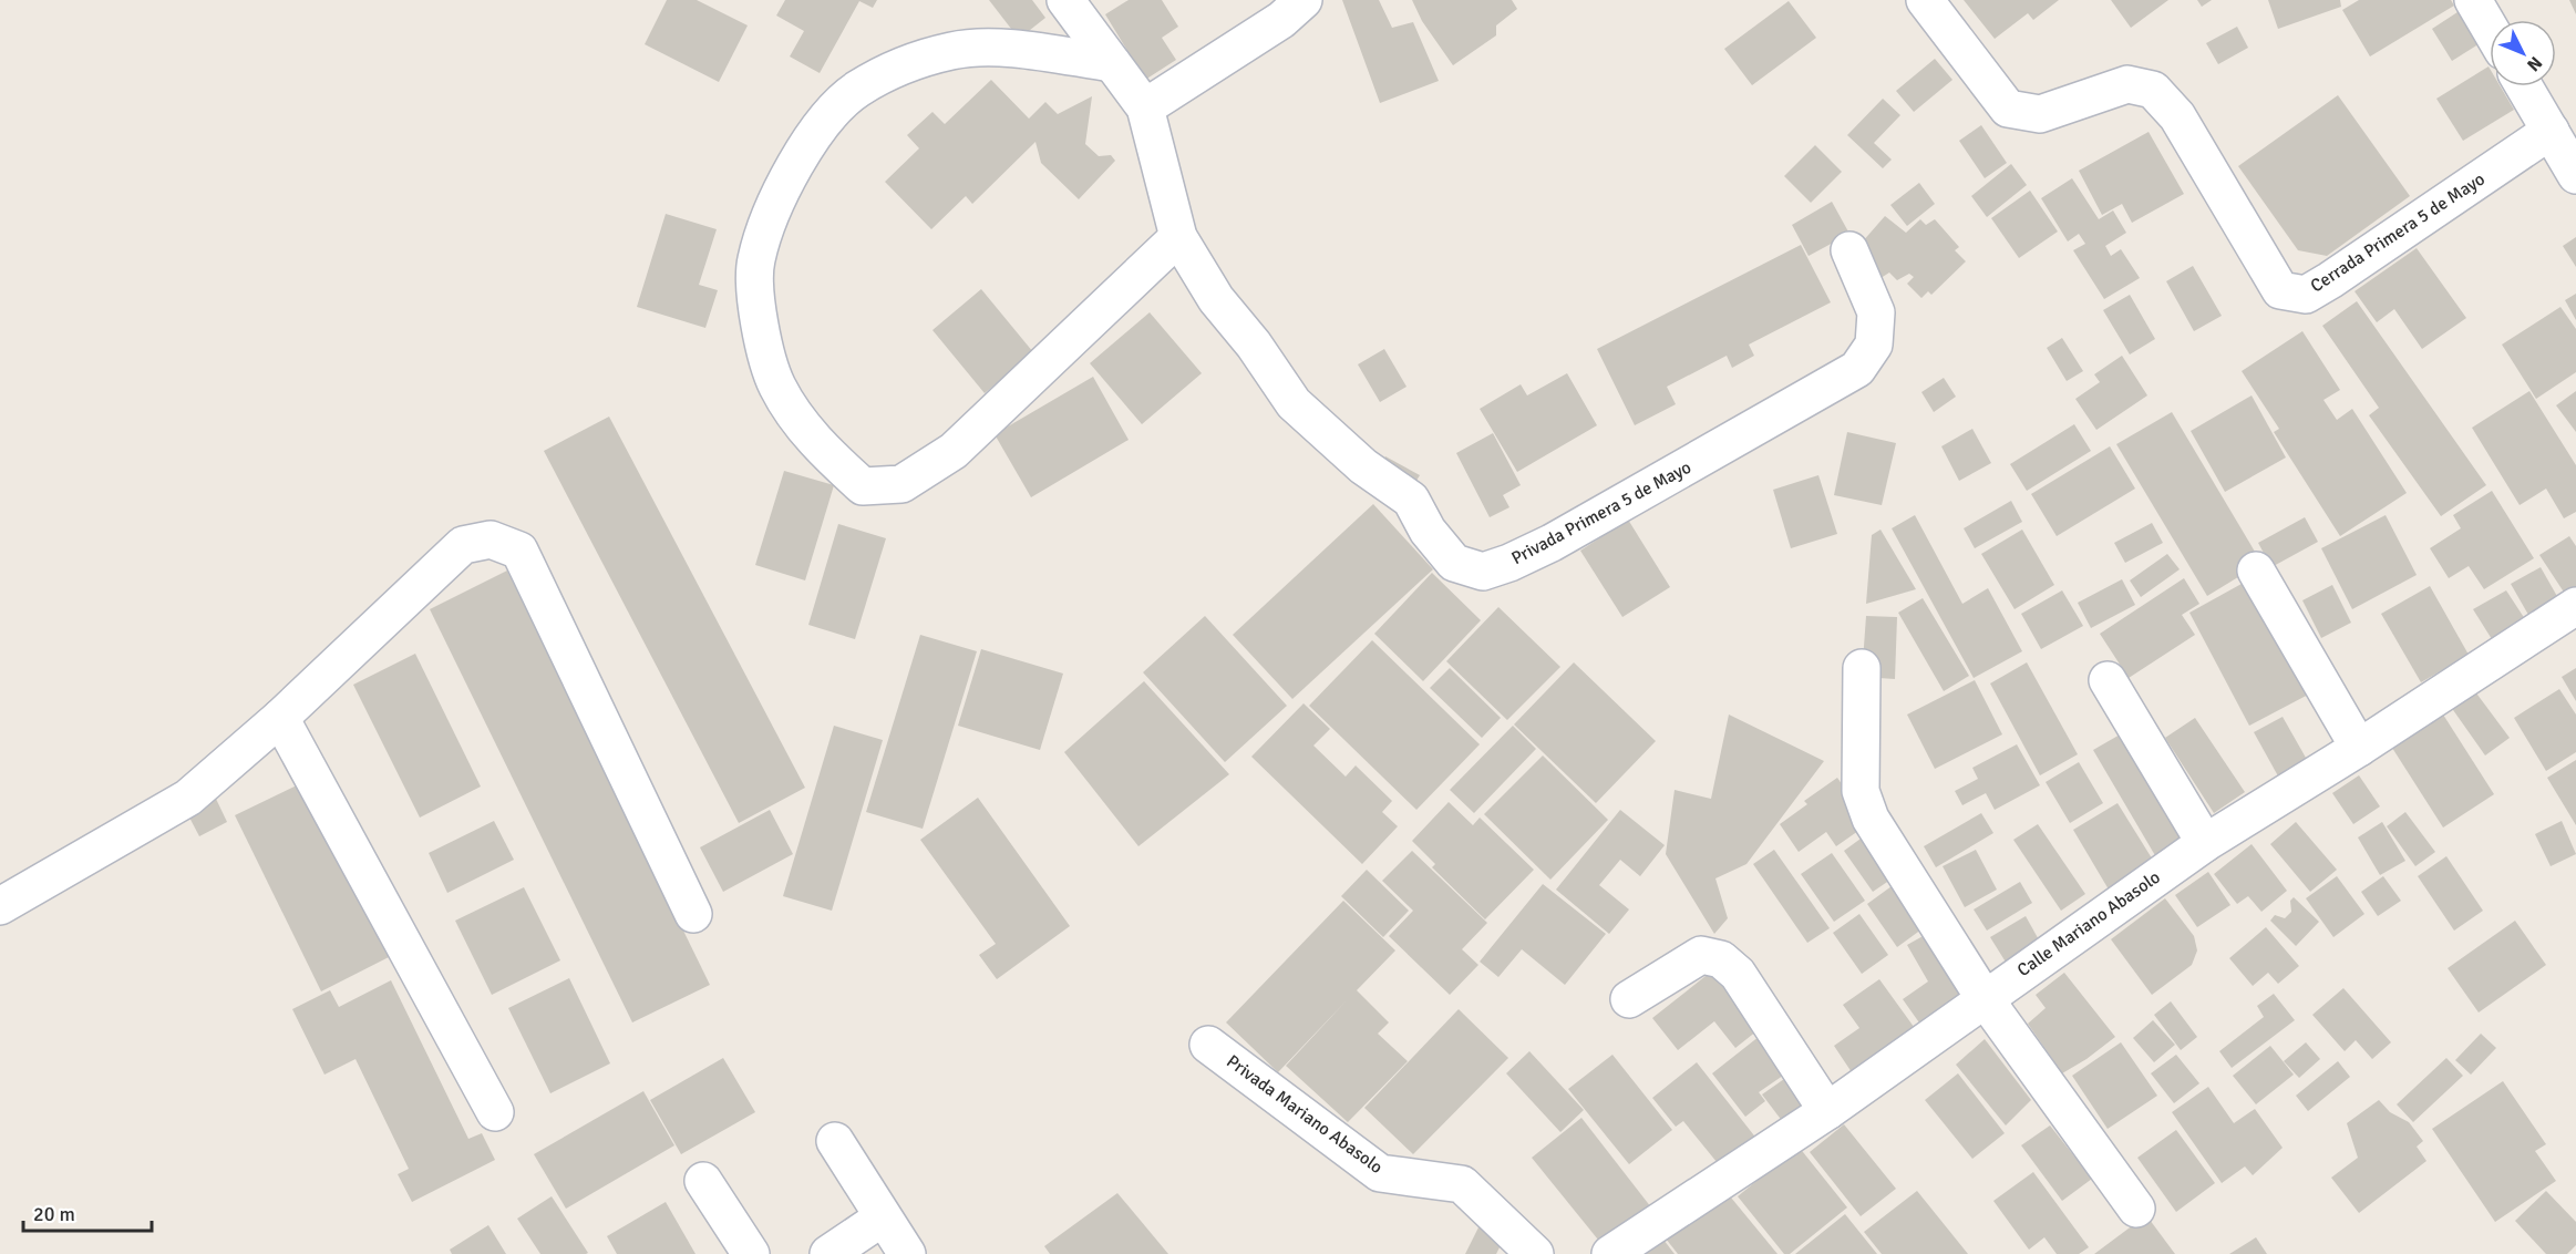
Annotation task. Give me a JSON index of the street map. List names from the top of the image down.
{
  "streets": {
    "street": [
      "Cerrada Primera 5 de Mayo",
      "Privada Primera 5 de Mayo",
      "Calle Mariano Abasolo",
      "Privada Mariano Abasolo"
    ]
  },
  "scale_bar": "20 m",
  "north": "bottom right"
}
